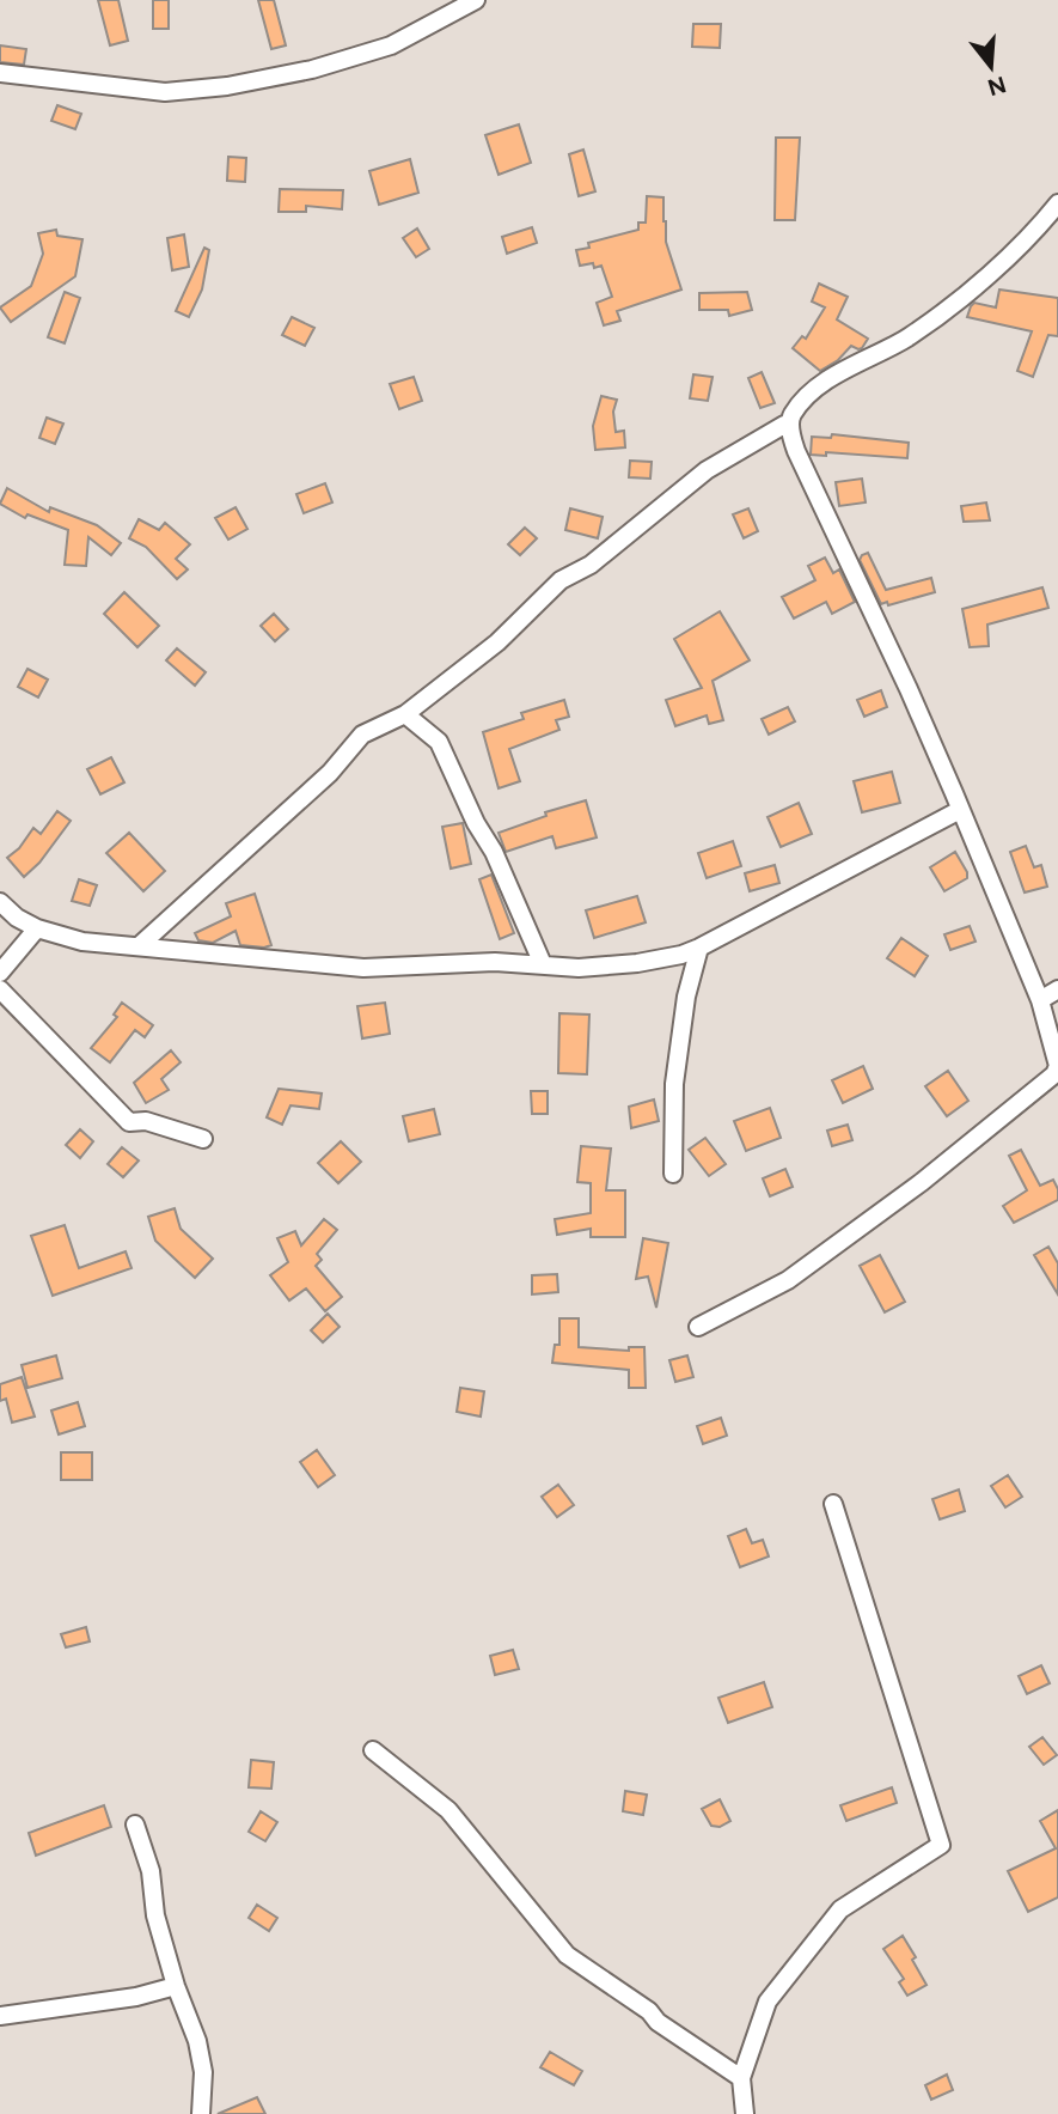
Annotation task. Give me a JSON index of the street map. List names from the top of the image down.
{
  "north": "bottom"
}
